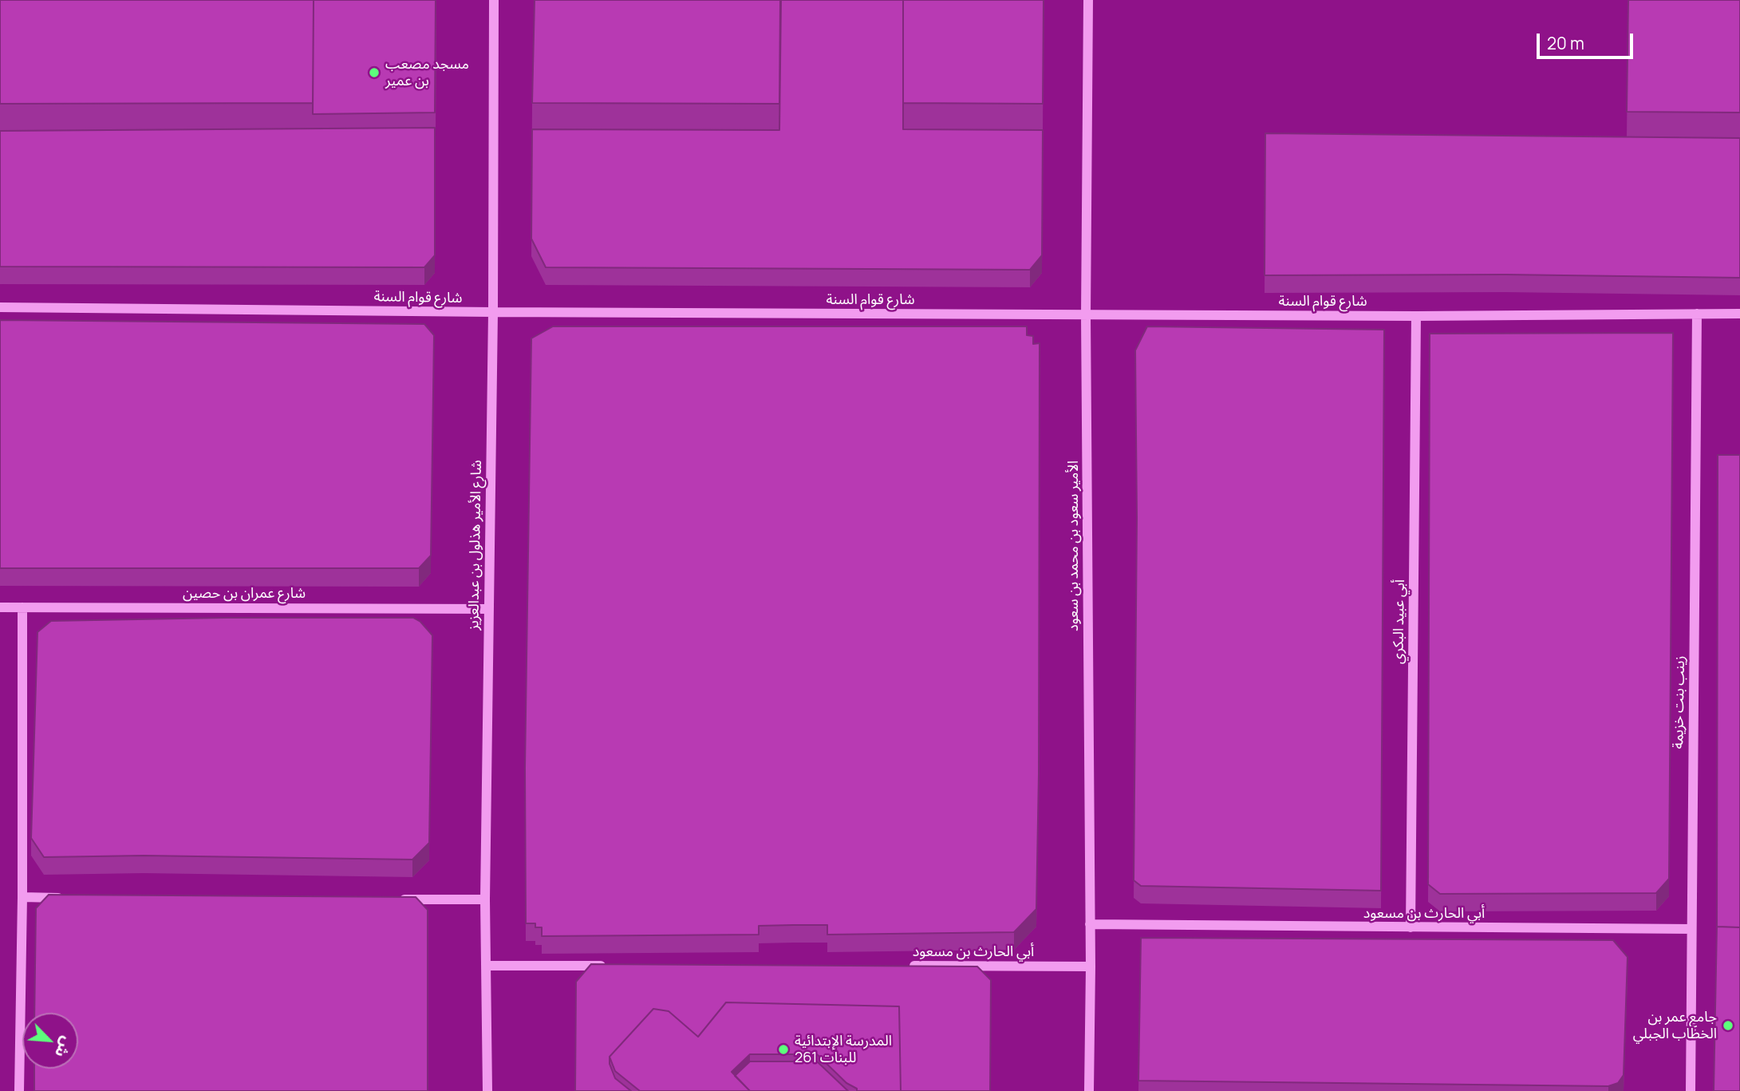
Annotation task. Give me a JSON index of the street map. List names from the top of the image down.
{
  "streets": {
    "street": [
      "شارع قوام السنة",
      "شارع الأمير هذلول بن عبدالعزيز",
      "الأمير سعود بن محمد بن سعود",
      "شارع عمران بن حصين",
      "أبي عبيد البكري",
      "زينب بنت خزيمة",
      "أبي الحارث بن مسعود"
    ]
  },
  "crossings": [
    ["شارع قوام السنة", "شارع الأمير هذلول بن عبدالعزيز"],
    ["شارع قوام السنة", "الأمير سعود بن محمد بن سعود"],
    ["شارع قوام السنة", "أبي عبيد البكري"],
    ["شارع قوام السنة", "زينب بنت خزيمة"],
    ["شارع الأمير هذلول بن عبدالعزيز", "شارع عمران بن حصين"],
    ["الأمير سعود بن محمد بن سعود", "أبي الحارث بن مسعود"],
    ["أبي عبيد البكري", "أبي الحارث بن مسعود"],
    ["زينب بنت خزيمة", "أبي الحارث بن مسعود"]
  ],
  "places": ["مسجد مصعب بن عمير", "جامع عمر بن الخطاب الجبلي", "المدرسة الإبتدائية 261 للبنات"],
  "scale_bar": "20 m",
  "north": "bottom right"
}
